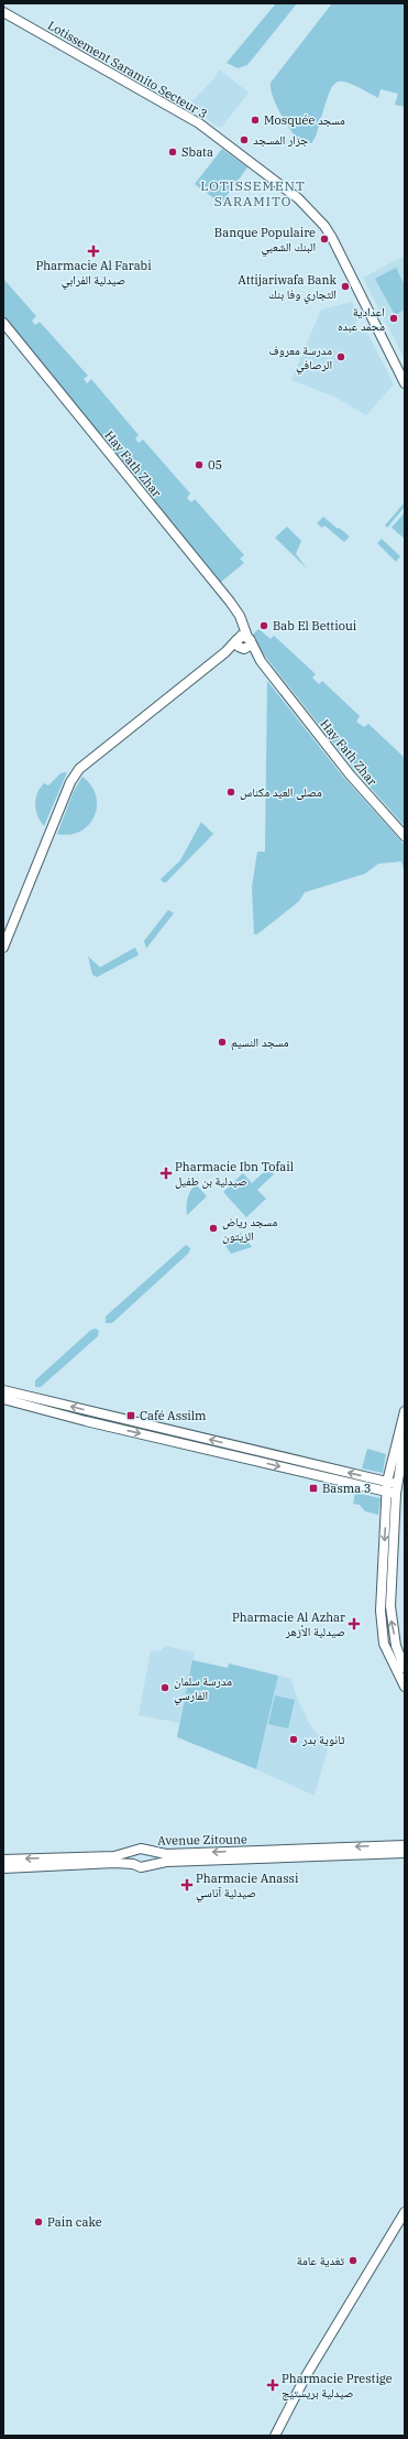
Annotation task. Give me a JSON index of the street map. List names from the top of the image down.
{
  "streets": {
    "street": ["Lotissement Saramito Secteur 3", "Hay Fath Zhar", "Avenue Zitoune"]
  },
  "districts": ["LOTISSEMENT SARAMITO"],
  "places": {
    "other": [
      "Mosquée مسجد",
      "جزار المسجد",
      "Sbata",
      "Banque Populaire البنك الشعبي",
      "Attijariwafa Bank التجاري وفا بنك",
      "اعدادية محمد عبده",
      "مدرسة معروف الرصافي",
      "05",
      "Bab El Bettioui",
      "مصلى العيد مكناس",
      "مسجد النسيم",
      "مسجد رياض الزيتون",
      "مدرسة سلمان الفارسي",
      "ثانوية بدر",
      "Pain cake",
      "تغدية عامة"
    ],
    "health": [
      "Pharmacie Al Farabi صيدلية الفرابي",
      "Pharmacie Ibn Tofail صيدلية بن طفيل",
      "Pharmacie Al Azhar صيدلية الأزهر",
      "Pharmacie Anassi صيدلية آناسي",
      "Pharmacie Prestige صيدلية بريستيج"
    ],
    "transit": ["Café Assilm", "Basma 3"]
  }
}
